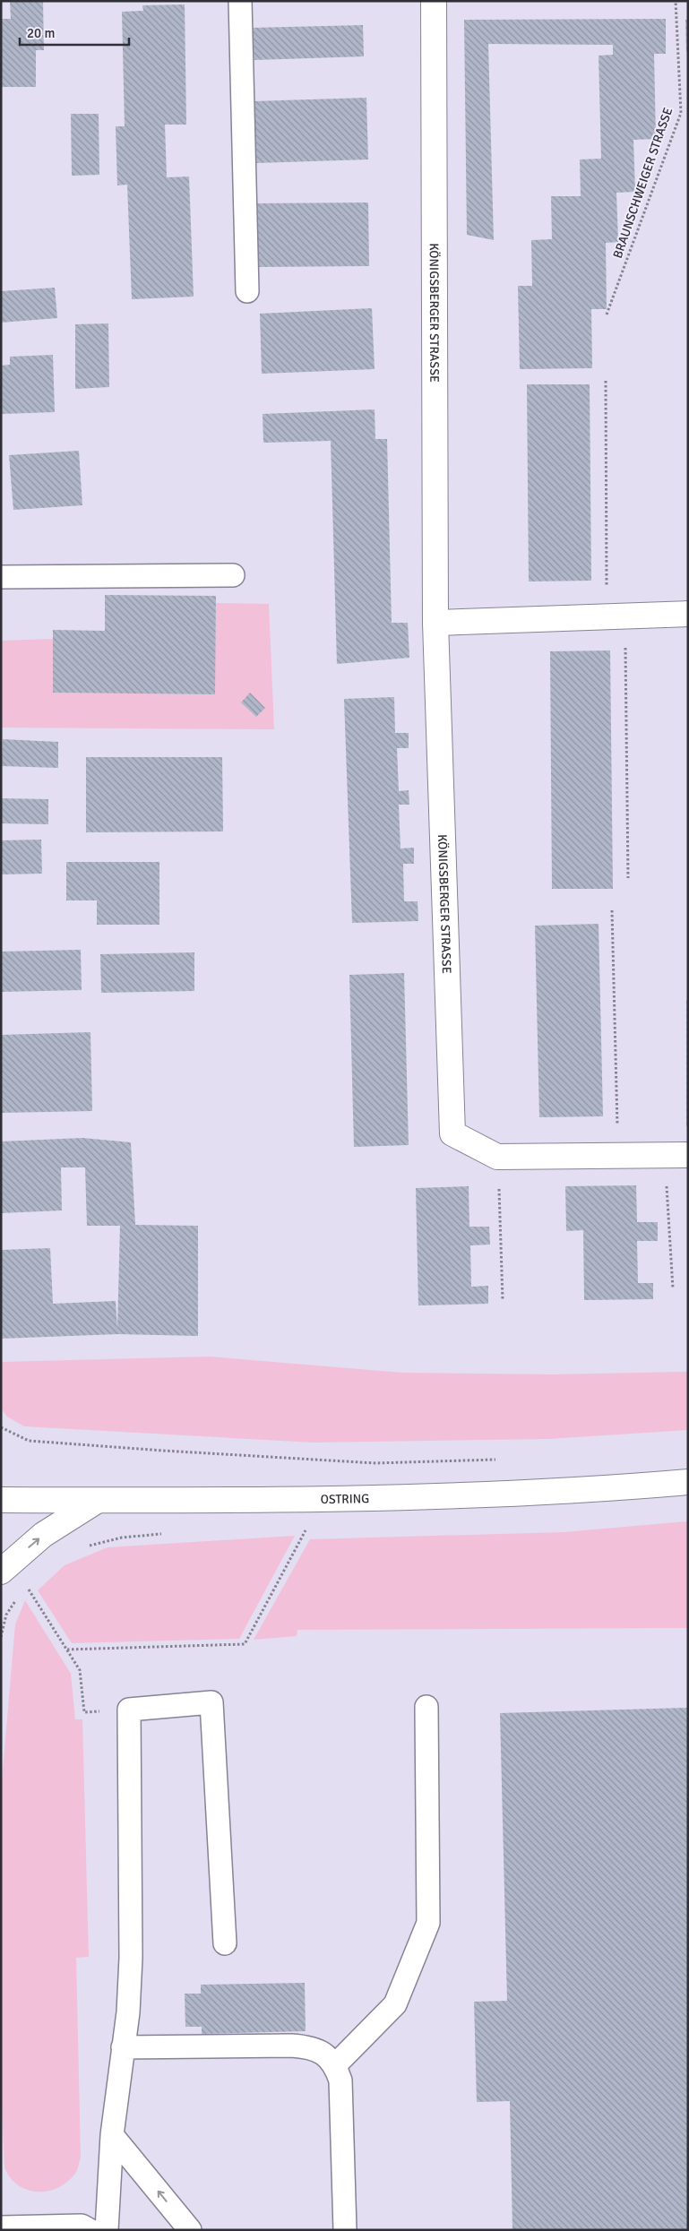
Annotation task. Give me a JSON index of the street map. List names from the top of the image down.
{
  "streets": {
    "street": ["KÖNIGSBERGER STRASSE", "OSTRING"],
    "path": ["BRAUNSCHWEIGER STRASSE"]
  },
  "scale_bar": "20 m"
}
